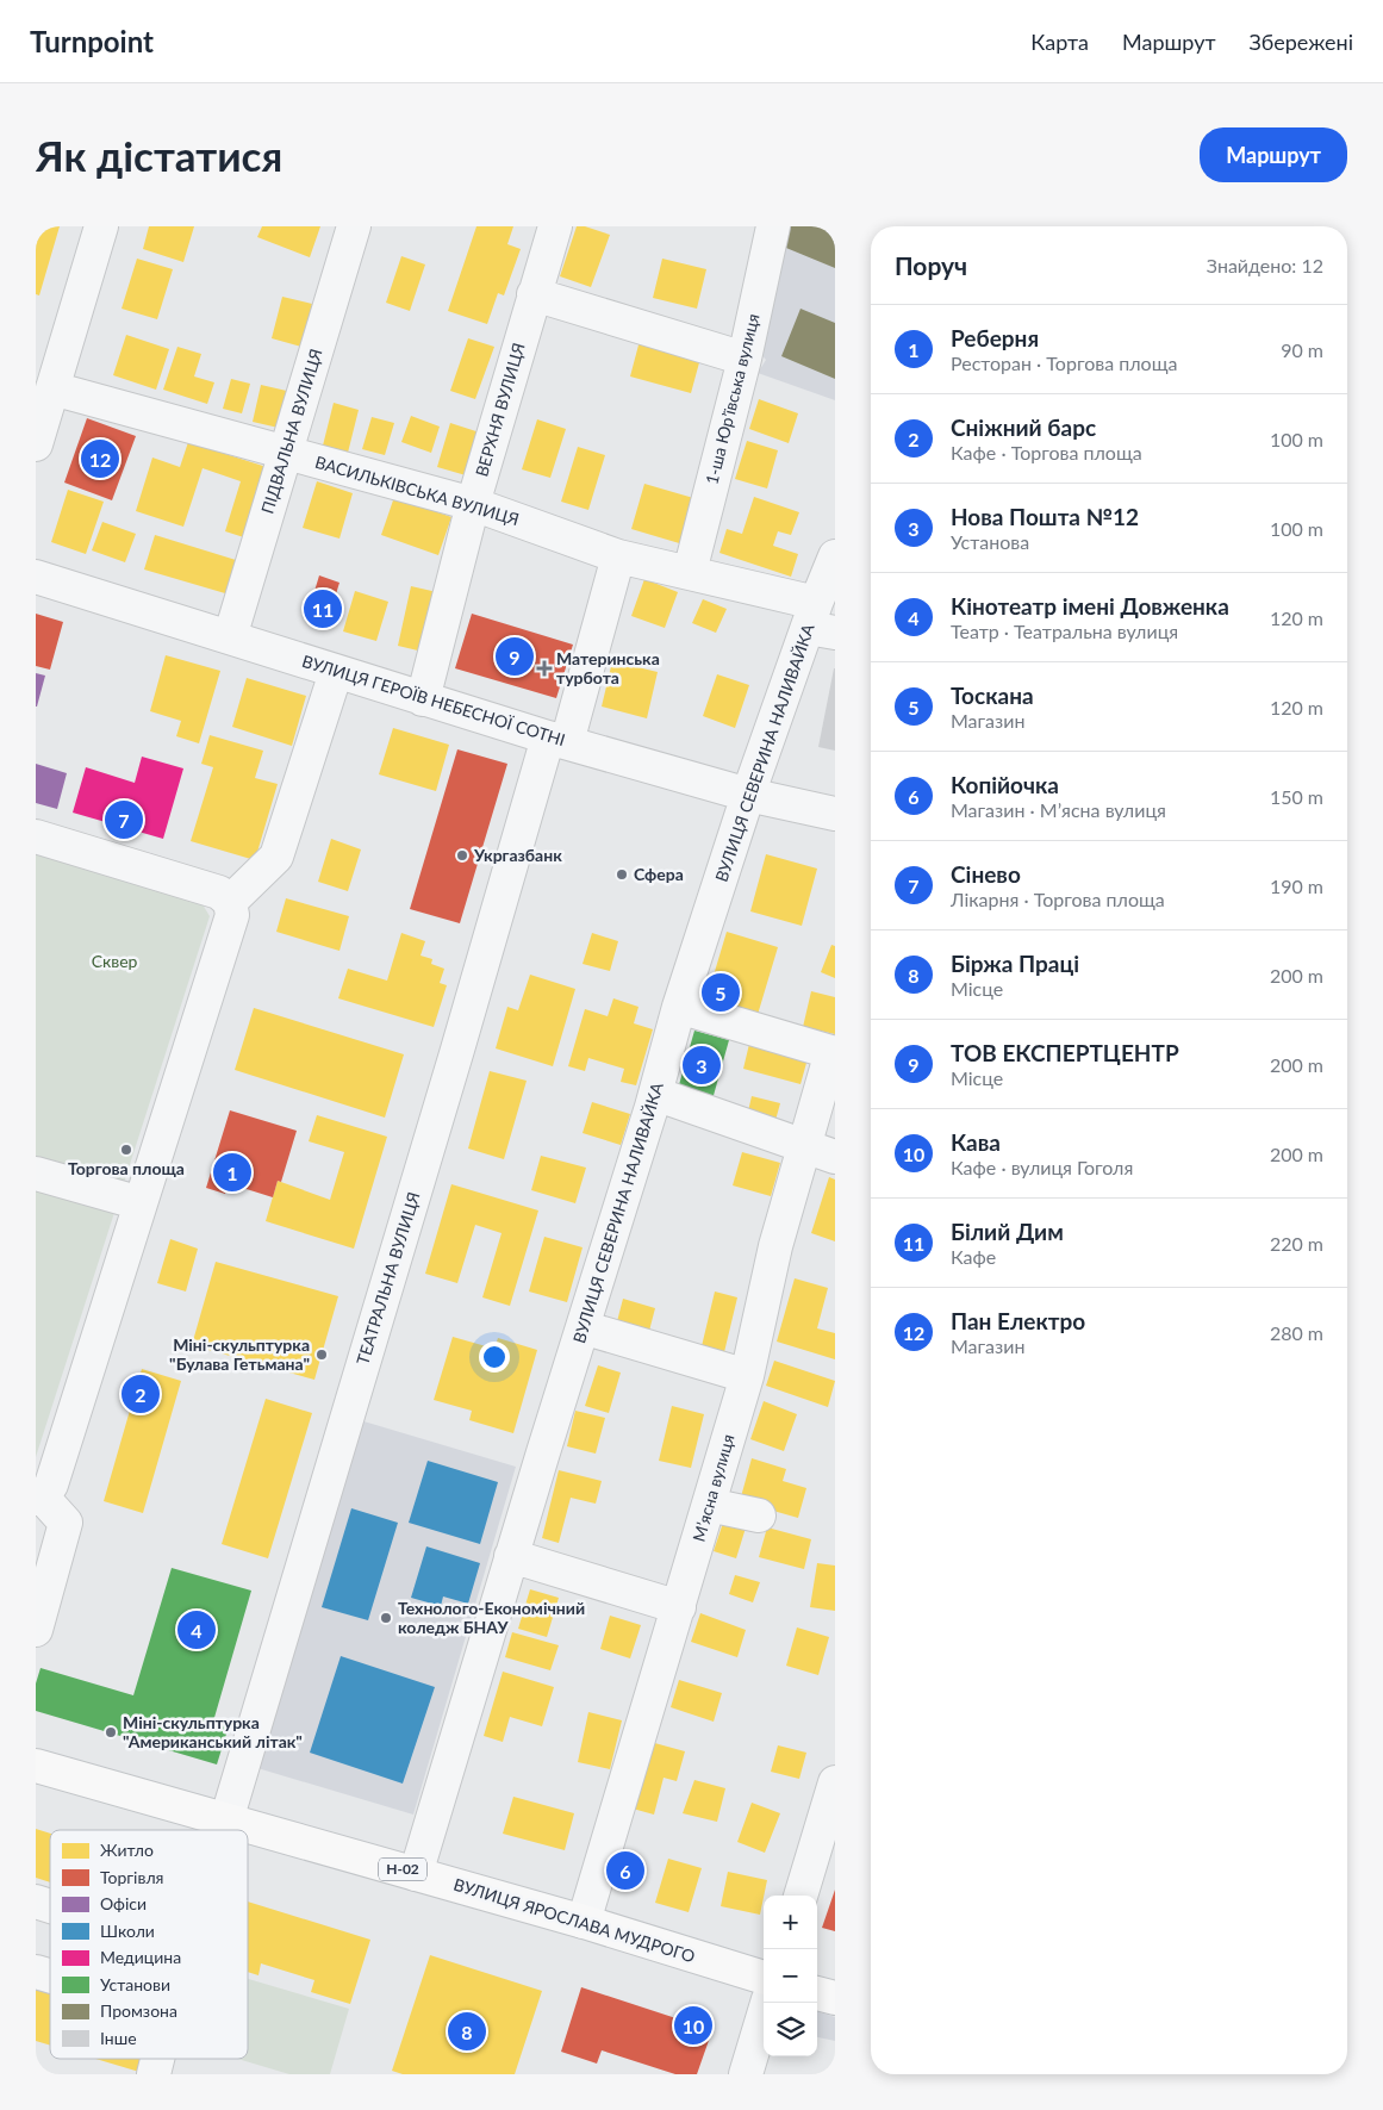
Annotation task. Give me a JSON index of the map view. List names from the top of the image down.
{
  "streets": {
    "main road": ["Н-02", "ВУЛИЦЯ ЯРОСЛАВА МУДРОГО"],
    "street": [
      "1-ша Юрʼївська вулиця",
      "ВЕРХНЯ ВУЛИЦЯ",
      "ПІДВАЛЬНА ВУЛИЦЯ",
      "ВАСИЛЬКІВСЬКА ВУЛИЦЯ",
      "ВУЛИЦЯ ГЕРОЇВ НЕБЕСНОЇ СОТНІ",
      "ВУЛИЦЯ СЕВЕРИНА НАЛИВАЙКА",
      "ТЕАТРАЛЬНА ВУЛИЦЯ",
      "Мʼясна вулиця"
    ]
  },
  "crossings": [
    ["1-ша Юрʼївська вулиця", "ВАСИЛЬКІВСЬКА ВУЛИЦЯ"],
    ["ВЕРХНЯ ВУЛИЦЯ", "ВАСИЛЬКІВСЬКА ВУЛИЦЯ"],
    ["ВЕРХНЯ ВУЛИЦЯ", "ВУЛИЦЯ ГЕРОЇВ НЕБЕСНОЇ СОТНІ"],
    ["ПІДВАЛЬНА ВУЛИЦЯ", "ВАСИЛЬКІВСЬКА ВУЛИЦЯ"],
    ["ПІДВАЛЬНА ВУЛИЦЯ", "ВУЛИЦЯ ГЕРОЇВ НЕБЕСНОЇ СОТНІ"],
    ["ВАСИЛЬКІВСЬКА ВУЛИЦЯ", "ВУЛИЦЯ СЕВЕРИНА НАЛИВАЙКА"],
    ["ВАСИЛЬКІВСЬКА ВУЛИЦЯ", "ТЕАТРАЛЬНА ВУЛИЦЯ"],
    ["ВУЛИЦЯ ГЕРОЇВ НЕБЕСНОЇ СОТНІ", "ВУЛИЦЯ СЕВЕРИНА НАЛИВАЙКА"],
    ["ВУЛИЦЯ ГЕРОЇВ НЕБЕСНОЇ СОТНІ", "ТЕАТРАЛЬНА ВУЛИЦЯ"],
    ["ВУЛИЦЯ СЕВЕРИНА НАЛИВАЙКА", "ВУЛИЦЯ ЯРОСЛАВА МУДРОГО"],
    ["ТЕАТРАЛЬНА ВУЛИЦЯ", "ВУЛИЦЯ ЯРОСЛАВА МУДРОГО"],
    ["Мʼясна вулиця", "ВУЛИЦЯ ЯРОСЛАВА МУДРОГО"]
  ],
  "parks": ["Сквер"],
  "places": {
    "health": ["Материнська турбота"],
    "other": [
      "Укргазбанк",
      "Сфера",
      "Торгова площа",
      "Міні-скульптурка \"Булава Гетьмана\"",
      "Технолого-Економічний коледж БНАУ",
      "Міні-скульптурка \"Американський літак\""
    ]
  },
  "legend": [
    "Житло",
    "Торгівля",
    "Офіси",
    "Школи",
    "Медицина",
    "Установи",
    "Промзона",
    "Інше"
  ],
  "page": {
    "header": "Turnpoint",
    "nav": ["Карта", "Маршрут", "Збережені"],
    "buttons": "Маршрут",
    "title": "Як дістатися",
    "heading": ["Поруч", "Знайдено: 12"],
    "list": [
      {
        "mark": "1",
        "name": "Реберня",
        "note": "Ресторан · Торгова площа",
        "value": "90 m"
      },
      {
        "mark": "2",
        "name": "Сніжний барс",
        "note": "Кафе · Торгова площа",
        "value": "100 m"
      },
      {
        "mark": "3",
        "name": "Нова Пошта №12",
        "note": "Установа",
        "value": "100 m"
      },
      {
        "mark": "4",
        "name": "Кінотеатр імені Довженка",
        "note": "Театр · Театральна вулиця",
        "value": "120 m"
      },
      {
        "mark": "5",
        "name": "Тоскана",
        "note": "Магазин",
        "value": "120 m"
      },
      {
        "mark": "6",
        "name": "Копійочка",
        "note": "Магазин · Мʼясна вулиця",
        "value": "150 m"
      },
      {
        "mark": "7",
        "name": "Сінево",
        "note": "Лікарня · Торгова площа",
        "value": "190 m"
      },
      {
        "mark": "8",
        "name": "Біржа Праці",
        "note": "Місце",
        "value": "200 m"
      },
      {
        "mark": "9",
        "name": "ТОВ ЕКСПЕРТЦЕНТР",
        "note": "Місце",
        "value": "200 m"
      },
      {
        "mark": "10",
        "name": "Кава",
        "note": "Кафе · вулиця Гоголя",
        "value": "200 m"
      },
      {
        "mark": "11",
        "name": "Білий Дим",
        "note": "Кафе",
        "value": "220 m"
      },
      {
        "mark": "12",
        "name": "Пан Електро",
        "note": "Магазин",
        "value": "280 m"
      }
    ],
    "pins": [
      "12",
      "11",
      "9",
      "7",
      "5",
      "3",
      "1",
      "2",
      "4",
      "6",
      "10",
      "8"
    ],
    "map_buttons": ["+", "−"]
  }
}
